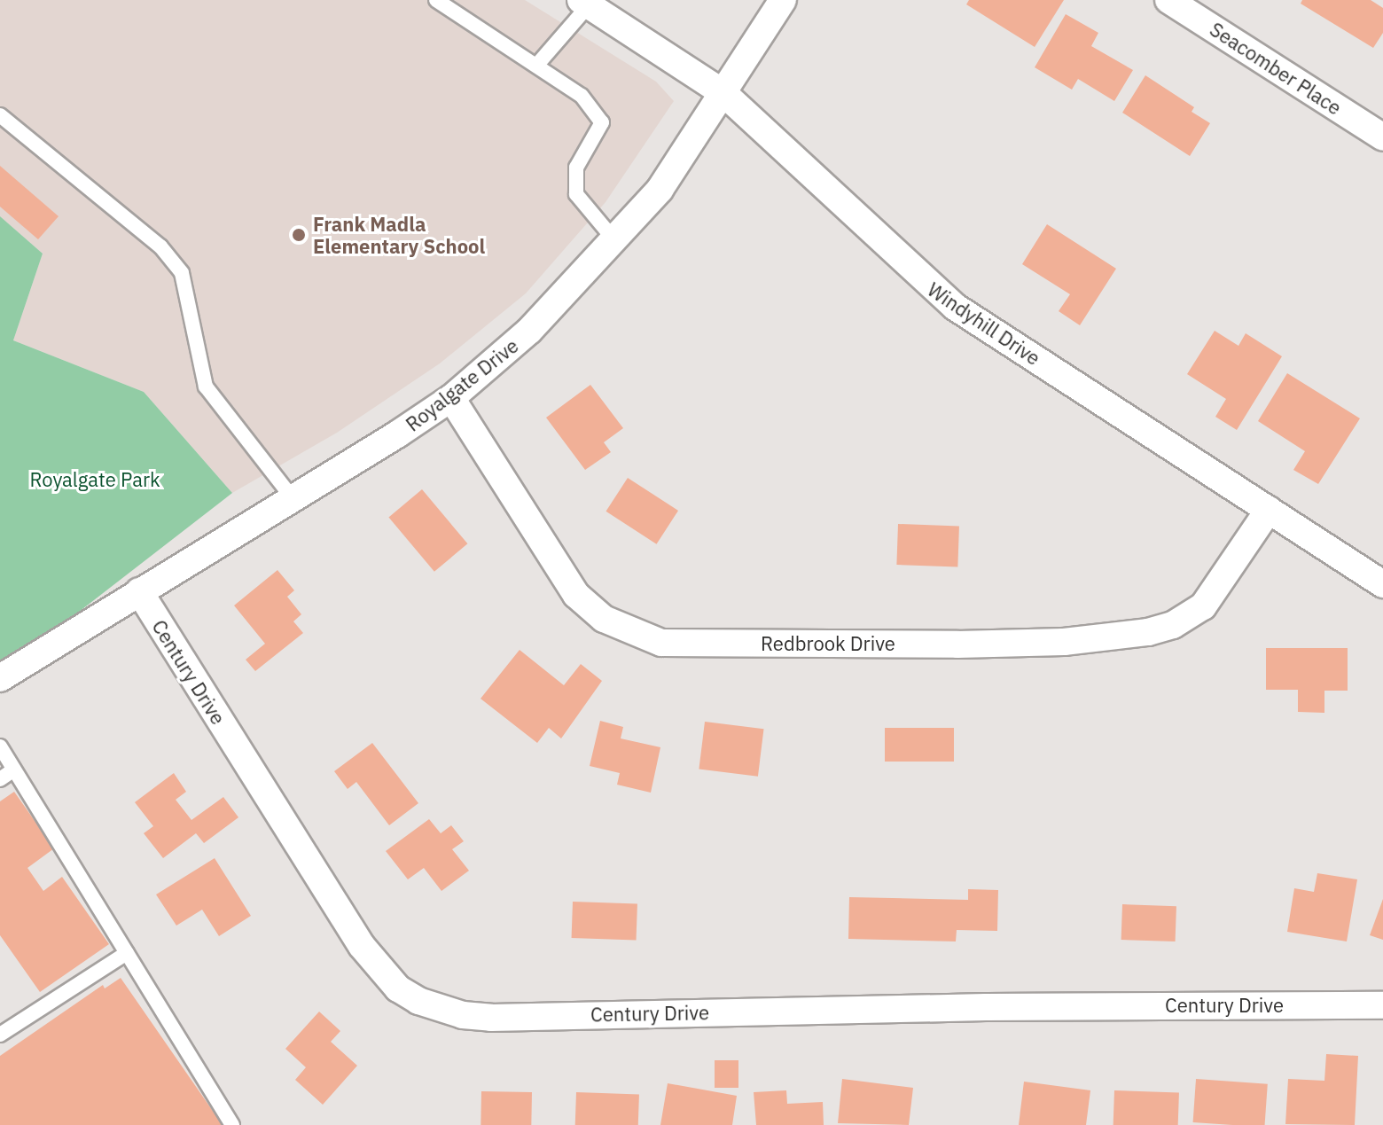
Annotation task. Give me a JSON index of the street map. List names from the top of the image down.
{
  "streets": {
    "street": [
      "Seacomber Place",
      "Windyhill Drive",
      "Royalgate Drive",
      "Redbrook Drive",
      "Century Drive"
    ]
  },
  "crossings": [
    ["Windyhill Drive", "Royalgate Drive"],
    ["Windyhill Drive", "Redbrook Drive"],
    ["Royalgate Drive", "Redbrook Drive"],
    ["Royalgate Drive", "Century Drive"]
  ],
  "parks": ["Royalgate Park"],
  "places": ["Frank Madla Elementary School"]
}
